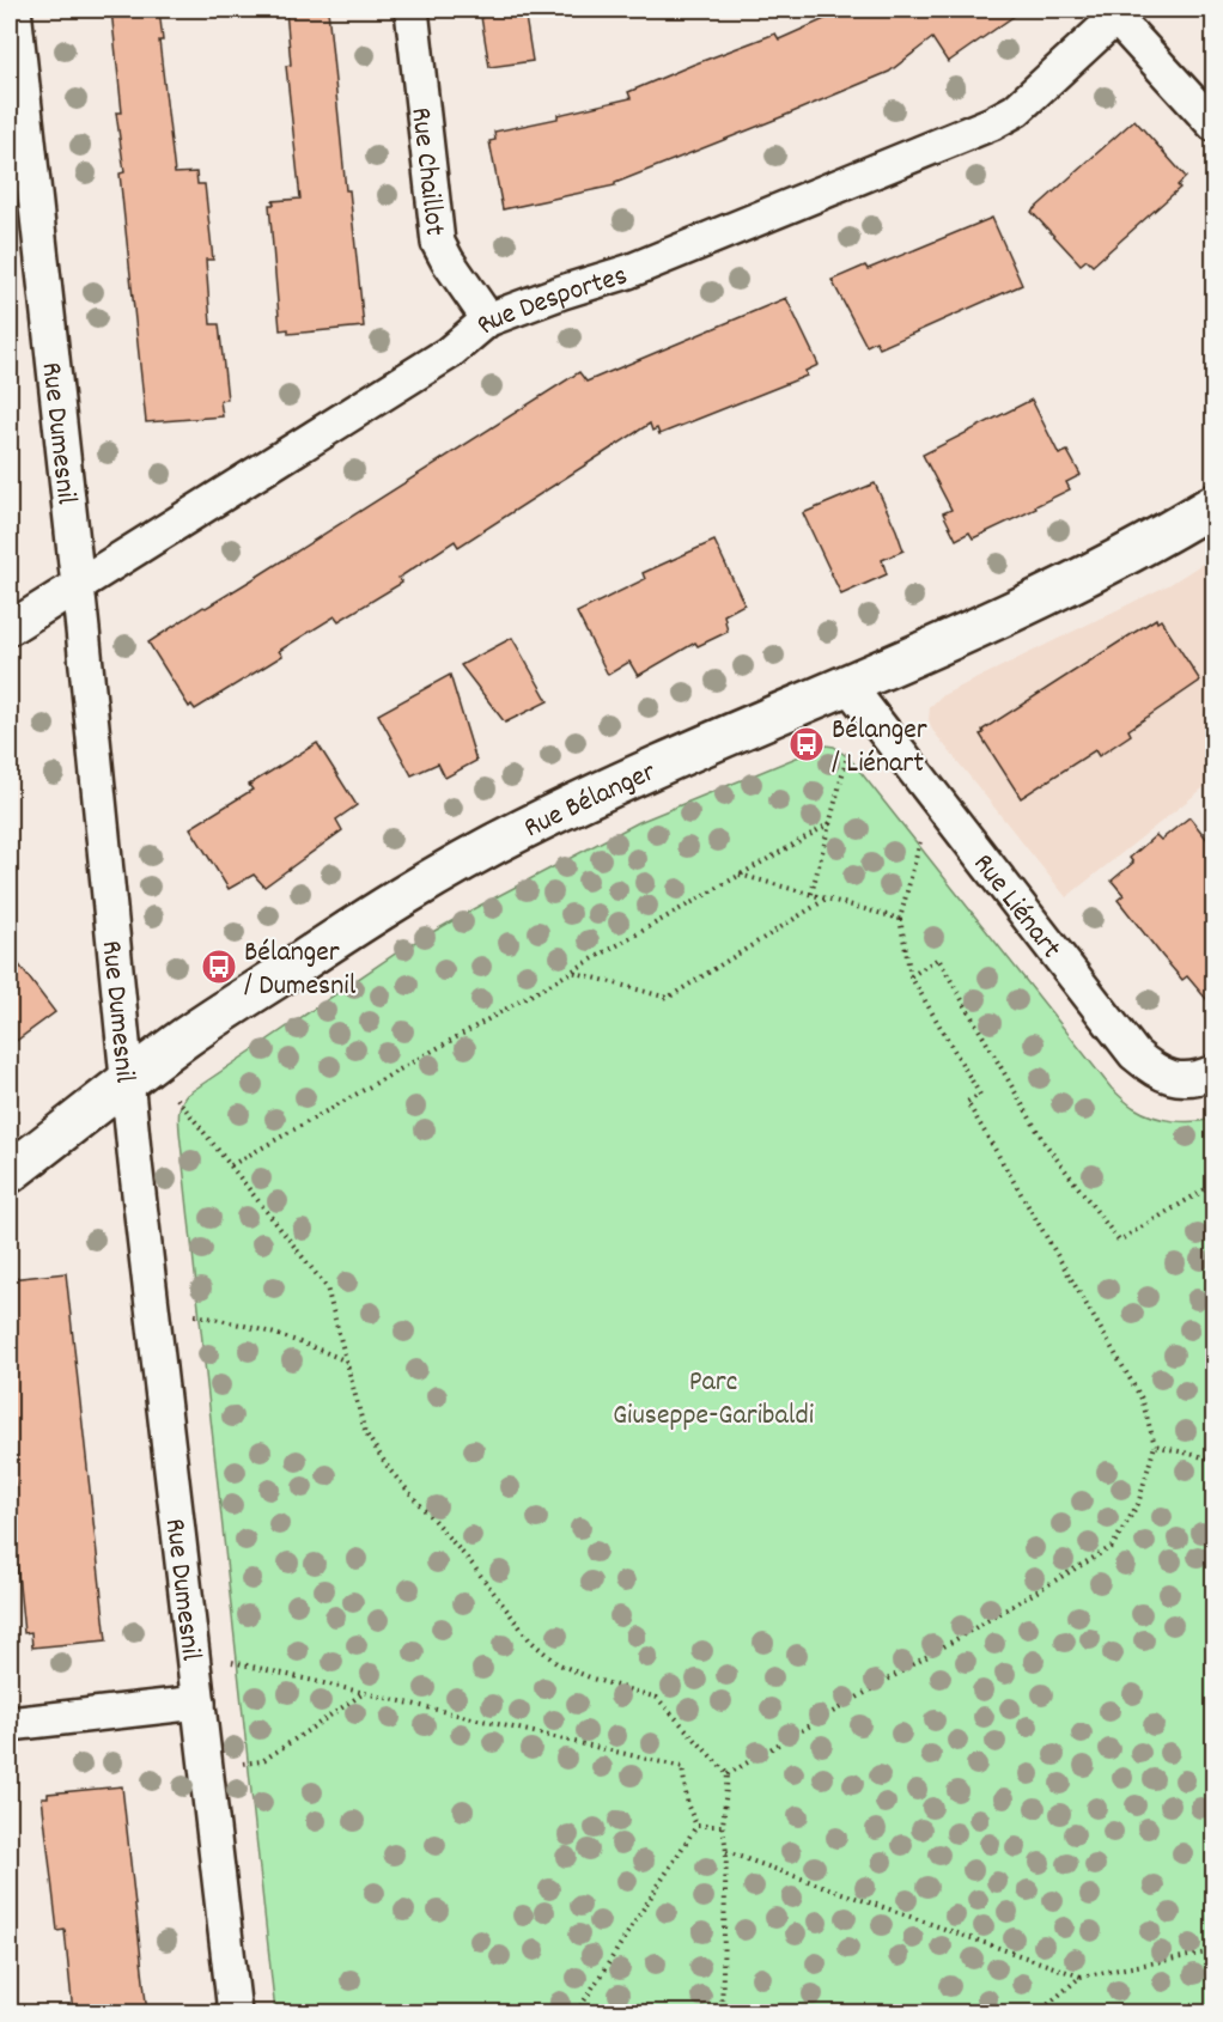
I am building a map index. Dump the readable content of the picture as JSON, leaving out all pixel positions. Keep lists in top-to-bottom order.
{
  "streets": {
    "street": [
      "Rue Chaillot",
      "Rue Desportes",
      "Rue Dumesnil",
      "Rue Bélanger",
      "Rue Liénart"
    ]
  },
  "crossings": [
    ["Rue Chaillot", "Rue Desportes"],
    ["Rue Desportes", "Rue Dumesnil"],
    ["Rue Dumesnil", "Rue Bélanger"],
    ["Rue Bélanger", "Rue Liénart"]
  ],
  "parks": ["Parc Giuseppe-Garibaldi"],
  "places": {
    "bus stop": ["Bélanger / Liénart", "Bélanger / Dumesnil"]
  }
}
